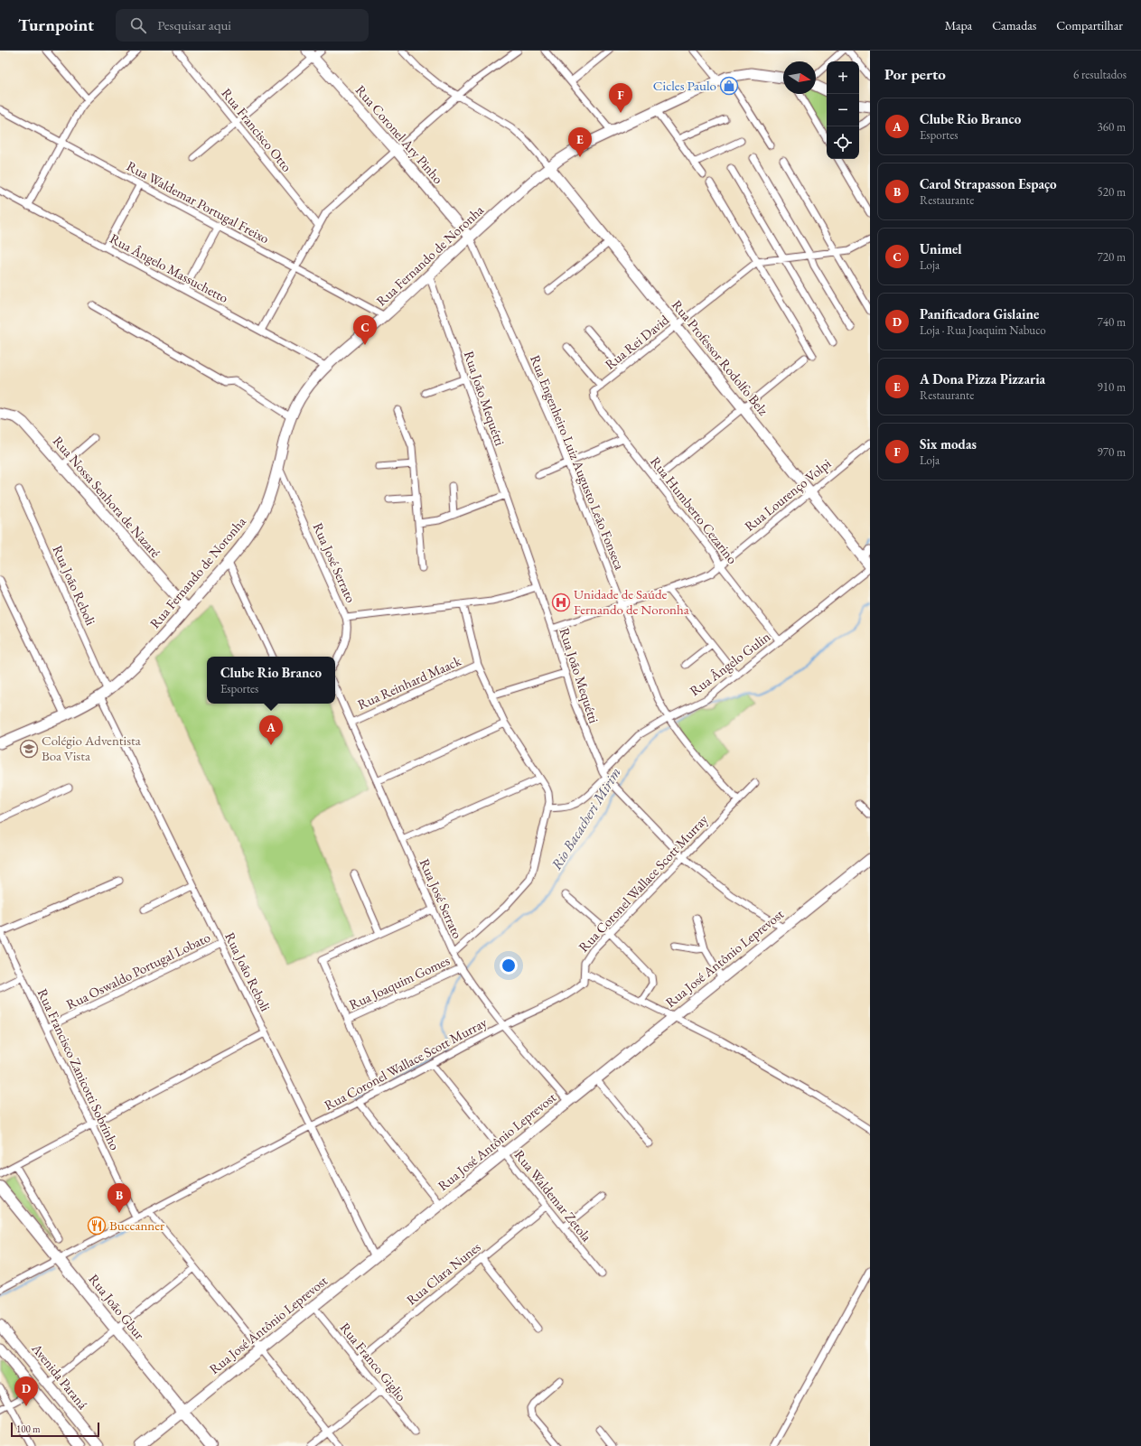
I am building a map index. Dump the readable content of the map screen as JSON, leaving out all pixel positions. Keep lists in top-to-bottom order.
{
  "streets": {
    "main road": ["Rua João Gbur"],
    "street": [
      "Rua Francisco Otto",
      "Rua Coronel Ary Pinho",
      "Rua Waldemar Portugal Freixo",
      "Rua Fernando de Noronha",
      "Rua Ângelo Massuchetto",
      "Rua Rei David",
      "Rua Professor Rodolfo Belz",
      "Rua João Mequétti",
      "Rua Engenheiro Luiz Augusto Leão Fonseca",
      "Rua Lourenço Volpi",
      "Rua Nossa Senhora de Nazaré",
      "Rua Humberto Cezarino",
      "Rua José Serrato",
      "Rua João Reboli",
      "Rua Ângelo Gulin",
      "Rua Reinhard Maack",
      "Rua Coronel Wallace Scott Murray",
      "Rua José Antônio Leprevost",
      "Rua Oswaldo Portugal Lobato",
      "Rua Joaquim Gomes",
      "Rua Francisco Zanicotti Sobrinho",
      "Rua Waldemar Zetola",
      "Rua Clara Nunes",
      "Rua Franco Giglio",
      "Avenida Paraná"
    ]
  },
  "crossings": [
    ["Rua Coronel Ary Pinho", "Rua Fernando de Noronha"],
    ["Rua Coronel Ary Pinho", "Rua Engenheiro Luiz Augusto Leão Fonseca"],
    ["Rua Waldemar Portugal Freixo", "Rua Fernando de Noronha"],
    ["Rua Fernando de Noronha", "Rua Ângelo Massuchetto"],
    ["Rua Fernando de Noronha", "Rua Professor Rodolfo Belz"],
    ["Rua Fernando de Noronha", "Rua João Mequétti"],
    ["Rua Fernando de Noronha", "Rua Engenheiro Luiz Augusto Leão Fonseca"],
    ["Rua Fernando de Noronha", "Rua Nossa Senhora de Nazaré"],
    ["Rua Fernando de Noronha", "Rua José Serrato"],
    ["Rua Fernando de Noronha", "Rua João Reboli"],
    ["Rua Rei David", "Rua Professor Rodolfo Belz"],
    ["Rua Rei David", "Rua Humberto Cezarino"],
    ["Rua Professor Rodolfo Belz", "Rua Lourenço Volpi"],
    ["Rua Professor Rodolfo Belz", "Rua Ângelo Gulin"],
    ["Rua João Mequétti", "Rua Lourenço Volpi"],
    ["Rua João Mequétti", "Rua Ângelo Gulin"],
    ["Rua João Mequétti", "Rua Coronel Wallace Scott Murray"],
    ["Rua João Mequétti", "Rua José Antônio Leprevost"],
    ["Rua Engenheiro Luiz Augusto Leão Fonseca", "Rua Lourenço Volpi"],
    ["Rua Engenheiro Luiz Augusto Leão Fonseca", "Rua Ângelo Gulin"],
    ["Rua Engenheiro Luiz Augusto Leão Fonseca", "Rua Coronel Wallace Scott Murray"],
    ["Rua Lourenço Volpi", "Rua Humberto Cezarino"],
    ["Rua Humberto Cezarino", "Rua Ângelo Gulin"],
    ["Rua José Serrato", "Rua Reinhard Maack"],
    ["Rua José Serrato", "Rua Coronel Wallace Scott Murray"],
    ["Rua José Serrato", "Rua José Antônio Leprevost"],
    ["Rua José Serrato", "Rua Joaquim Gomes"],
    ["Rua João Reboli", "Rua Coronel Wallace Scott Murray"],
    ["Rua João Reboli", "Rua José Antônio Leprevost"],
    ["Rua João Reboli", "Rua Oswaldo Portugal Lobato"],
    ["Rua Coronel Wallace Scott Murray", "Rua Francisco Zanicotti Sobrinho"],
    ["Rua Coronel Wallace Scott Murray", "Rua Waldemar Zetola"],
    ["Rua Coronel Wallace Scott Murray", "Rua João Gbur"],
    ["Rua José Antônio Leprevost", "Rua Waldemar Zetola"],
    ["Rua José Antônio Leprevost", "Rua João Gbur"],
    ["Rua José Antônio Leprevost", "Rua Franco Giglio"],
    ["Rua Oswaldo Portugal Lobato", "Rua Francisco Zanicotti Sobrinho"],
    ["Rua Waldemar Zetola", "Rua Clara Nunes"],
    ["Rua Clara Nunes", "Rua Franco Giglio"]
  ],
  "water": ["Rio Bacacheri Mirim"],
  "places": {
    "shop": ["Cicles Paulo"],
    "hospital": ["Unidade de Saúde Fernando de Noronha"],
    "school or university": ["Colégio Adventista Boa Vista"],
    "restaurant": ["Buccanner"]
  },
  "scale_bar": "100 m",
  "north": "right",
  "page": {
    "header": "Turnpoint",
    "search": "Pesquisar aqui",
    "nav": ["Mapa", "Camadas", "Compartilhar"],
    "heading": ["Por perto", "6 resultados"],
    "map_buttons": ["+", "−"],
    "pins": [
      "F",
      "E",
      "C",
      "A",
      "B",
      "D"
    ],
    "list": [
      {
        "mark": "A",
        "name": "Clube Rio Branco",
        "note": "Esportes",
        "value": "360 m"
      },
      {
        "mark": "B",
        "name": "Carol Strapasson Espaço",
        "note": "Restaurante",
        "value": "520 m"
      },
      {
        "mark": "C",
        "name": "Unimel",
        "note": "Loja",
        "value": "720 m"
      },
      {
        "mark": "D",
        "name": "Panificadora Gislaine",
        "note": "Loja · Rua Joaquim Nabuco",
        "value": "740 m"
      },
      {
        "mark": "E",
        "name": "A Dona Pizza Pizzaria",
        "note": "Restaurante",
        "value": "910 m"
      },
      {
        "mark": "F",
        "name": "Six modas",
        "note": "Loja",
        "value": "970 m"
      }
    ],
    "popup": ["Clube Rio Branco", "Esportes"],
    "scale": "100 m"
  }
}
